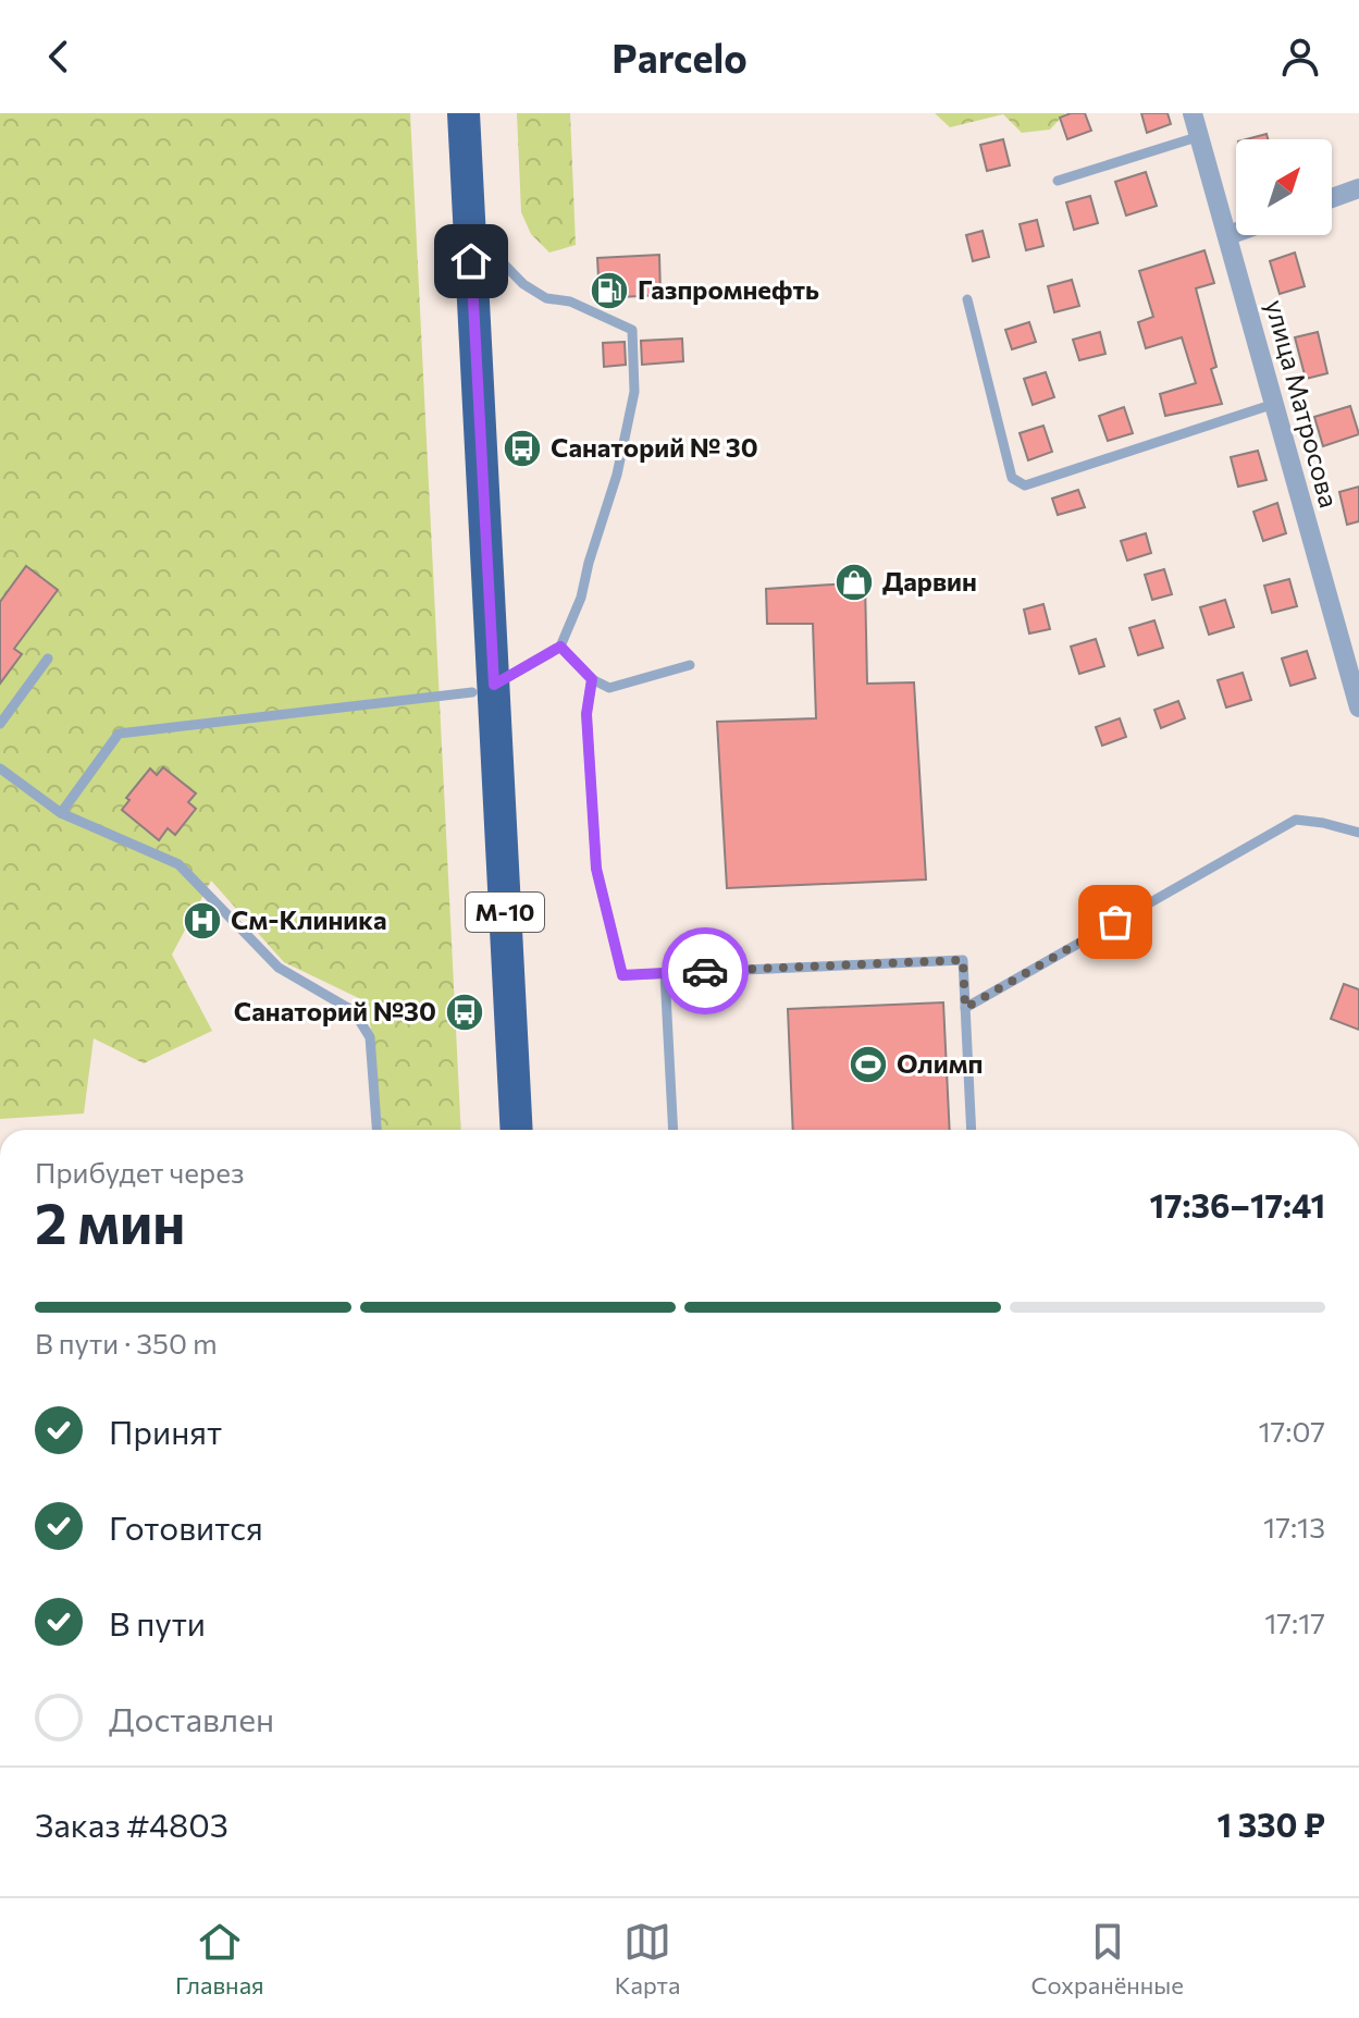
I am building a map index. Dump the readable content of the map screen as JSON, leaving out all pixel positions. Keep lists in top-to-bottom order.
{
  "streets": {
    "highway": ["М-10"],
    "street": ["улица Матросова"]
  },
  "places": {
    "fuel station": ["Газпромнефть"],
    "bus stop": ["Санаторий № 30", "Санаторий №30"],
    "shop": ["Дарвин"],
    "hospital": ["См-Клиника"],
    "sports": ["Олимп"]
  },
  "north": "top right",
  "page": {
    "header": "Parcelo",
    "heading": ["2 мин", "Прибудет через", "17:36–17:41"],
    "panel": ["Заказ #4803", "1 330 ₽"],
    "bar": "В пути · 350 m",
    "list": [
      ["Принят", "17:07"],
      ["Готовится", "17:13"],
      ["В пути", "17:17"],
      "Доставлен"
    ],
    "tabs": ["Главная", "Карта", "Сохранённые"]
  }
}
